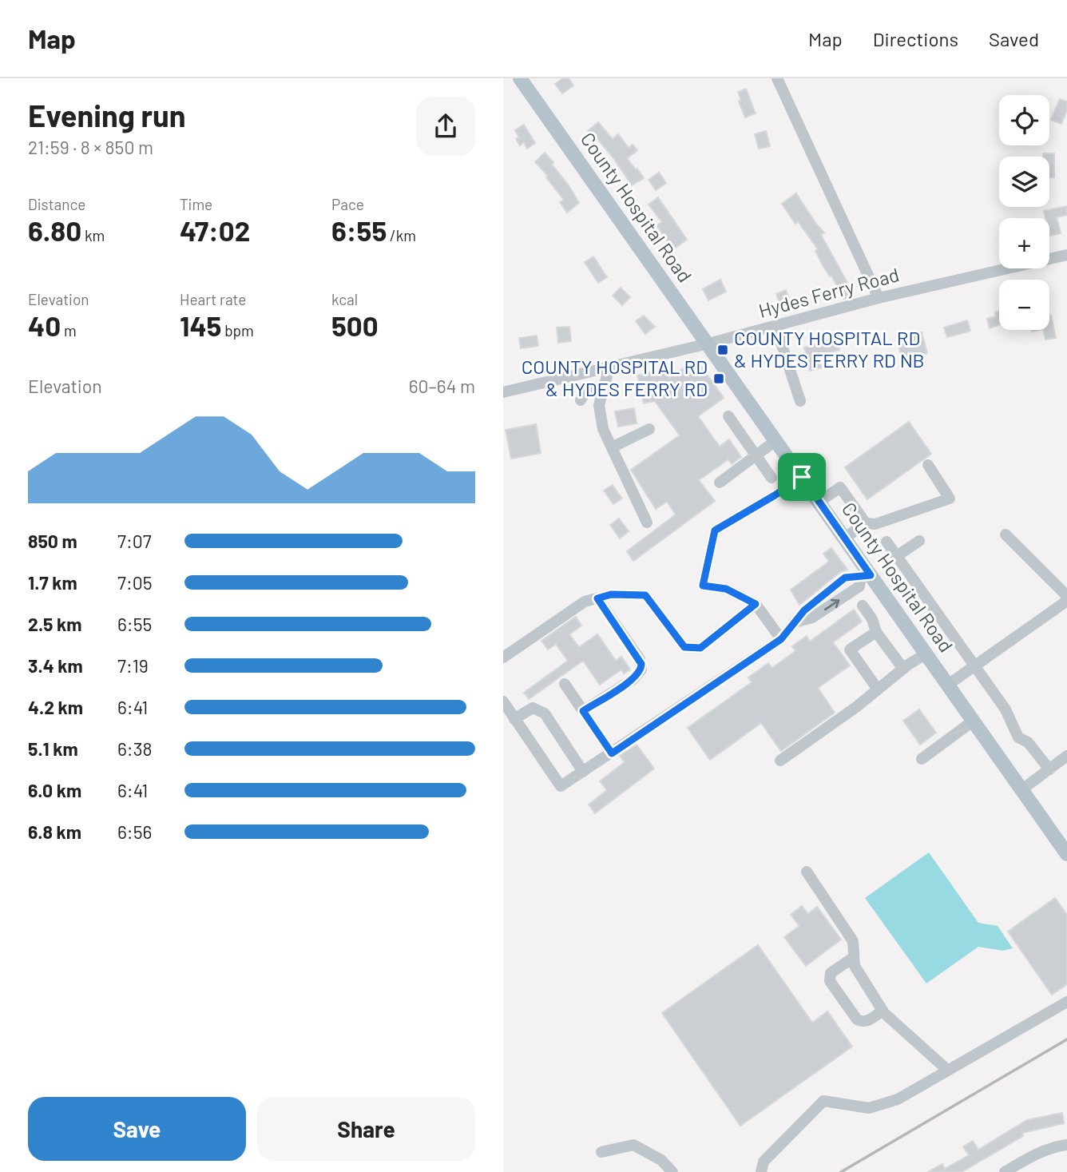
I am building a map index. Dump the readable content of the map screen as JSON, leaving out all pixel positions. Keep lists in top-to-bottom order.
{
  "streets": {
    "main road": ["County Hospital Road"],
    "street": ["Hydes Ferry Road"]
  },
  "crossings": [
    ["County Hospital Road", "Hydes Ferry Road"]
  ],
  "places": {
    "transit": ["COUNTY HOSPITAL RD & HYDES FERRY RD NB", "COUNTY HOSPITAL RD & HYDES FERRY RD"]
  },
  "page": {
    "header": "Map",
    "nav": ["Map", "Directions", "Saved"],
    "heading": ["Evening run", "21:59 · 8 × 850 m"],
    "map_buttons": ["+", "−"],
    "stats": [
      ["Distance", "6.80 km"],
      ["Time", "47:02"],
      ["Pace", "6:55 /km"],
      ["Elevation", "40 m"],
      ["Heart rate", "145 bpm"],
      ["kcal", "500"]
    ],
    "chart": ["Elevation", "60–64 m"],
    "list": [
      {
        "name": "850 m",
        "note": "7:07"
      },
      {
        "name": "1.7 km",
        "note": "7:05"
      },
      {
        "name": "2.5 km",
        "note": "6:55"
      },
      {
        "name": "3.4 km",
        "note": "7:19"
      },
      {
        "name": "4.2 km",
        "note": "6:41"
      },
      {
        "name": "5.1 km",
        "note": "6:38"
      },
      {
        "name": "6.0 km",
        "note": "6:41"
      },
      {
        "name": "6.8 km",
        "note": "6:56"
      }
    ],
    "buttons": ["Save", "Share"]
  }
}
